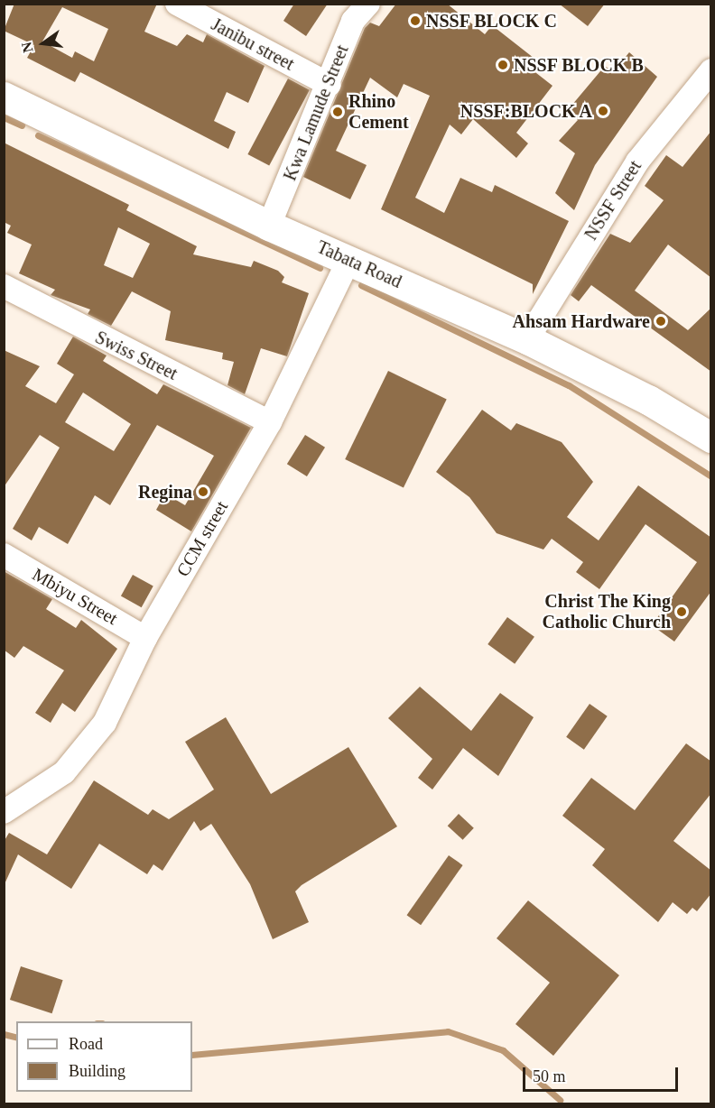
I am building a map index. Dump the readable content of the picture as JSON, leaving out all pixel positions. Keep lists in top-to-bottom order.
{
  "streets": {
    "main road": ["Tabata Road"],
    "street": [
      "Janibu street",
      "Kwa Lamude Street",
      "NSSF Street",
      "Swiss Street",
      "CCM street",
      "Mbiyu Street"
    ]
  },
  "crossings": [
    ["Janibu street", "Kwa Lamude Street"],
    ["Kwa Lamude Street", "Tabata Road"],
    ["NSSF Street", "Tabata Road"],
    ["Tabata Road", "CCM street"],
    ["Swiss Street", "CCM street"],
    ["CCM street", "Mbiyu Street"]
  ],
  "places": [
    "NSSF BLOCK C",
    "NSSF BLOCK B",
    "NSSF:BLOCK A",
    "Rhino Cement",
    "Ahsam Hardware",
    "Regina",
    "Christ The King Catholic Church"
  ],
  "legend": ["Road", "Building"],
  "scale_bar": "50 m",
  "north": "left"
}
